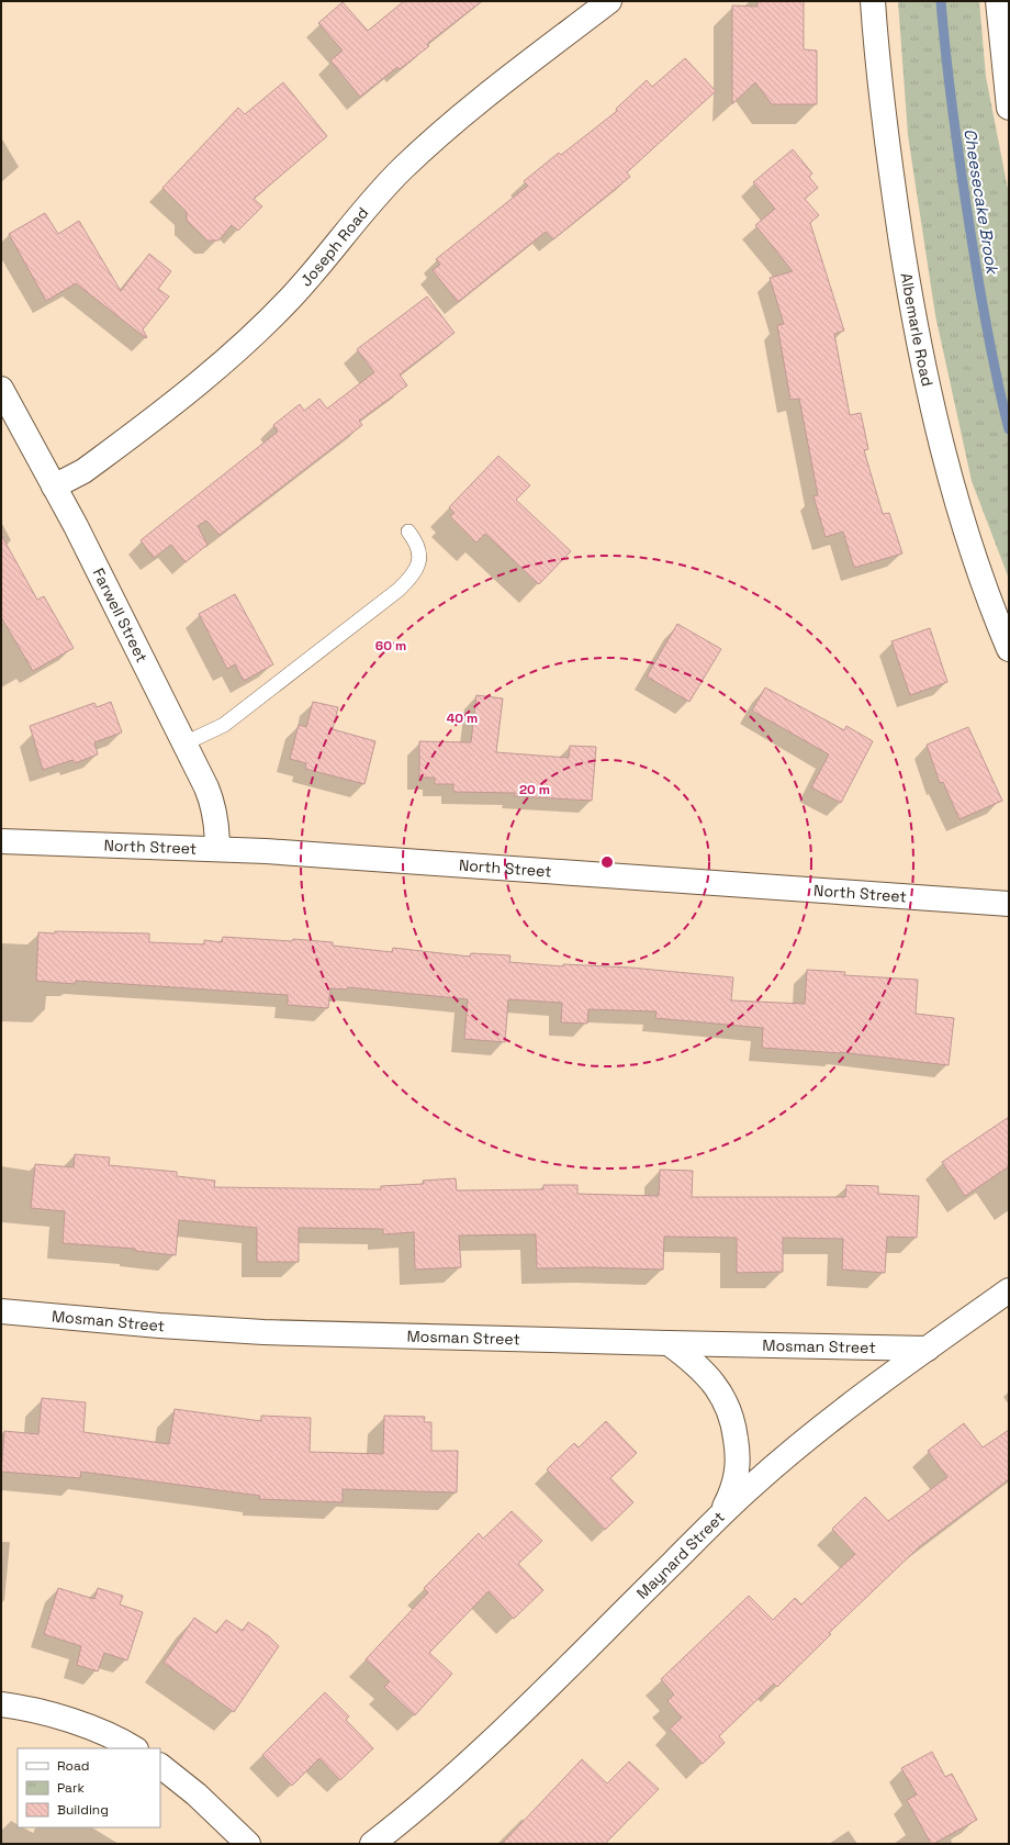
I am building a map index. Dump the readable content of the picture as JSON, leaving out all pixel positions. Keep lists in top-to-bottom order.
{
  "streets": {
    "street": [
      "Joseph Road",
      "Albemarle Road",
      "Farwell Street",
      "North Street",
      "Mosman Street",
      "Maynard Street"
    ]
  },
  "crossings": [
    ["Joseph Road", "Farwell Street"],
    ["Farwell Street", "North Street"],
    ["Mosman Street", "Maynard Street"]
  ],
  "water": ["Cheesecake Brook"],
  "legend": ["Road", "Park", "Building"],
  "rings": ["60 m", "40 m", "20 m"]
}
